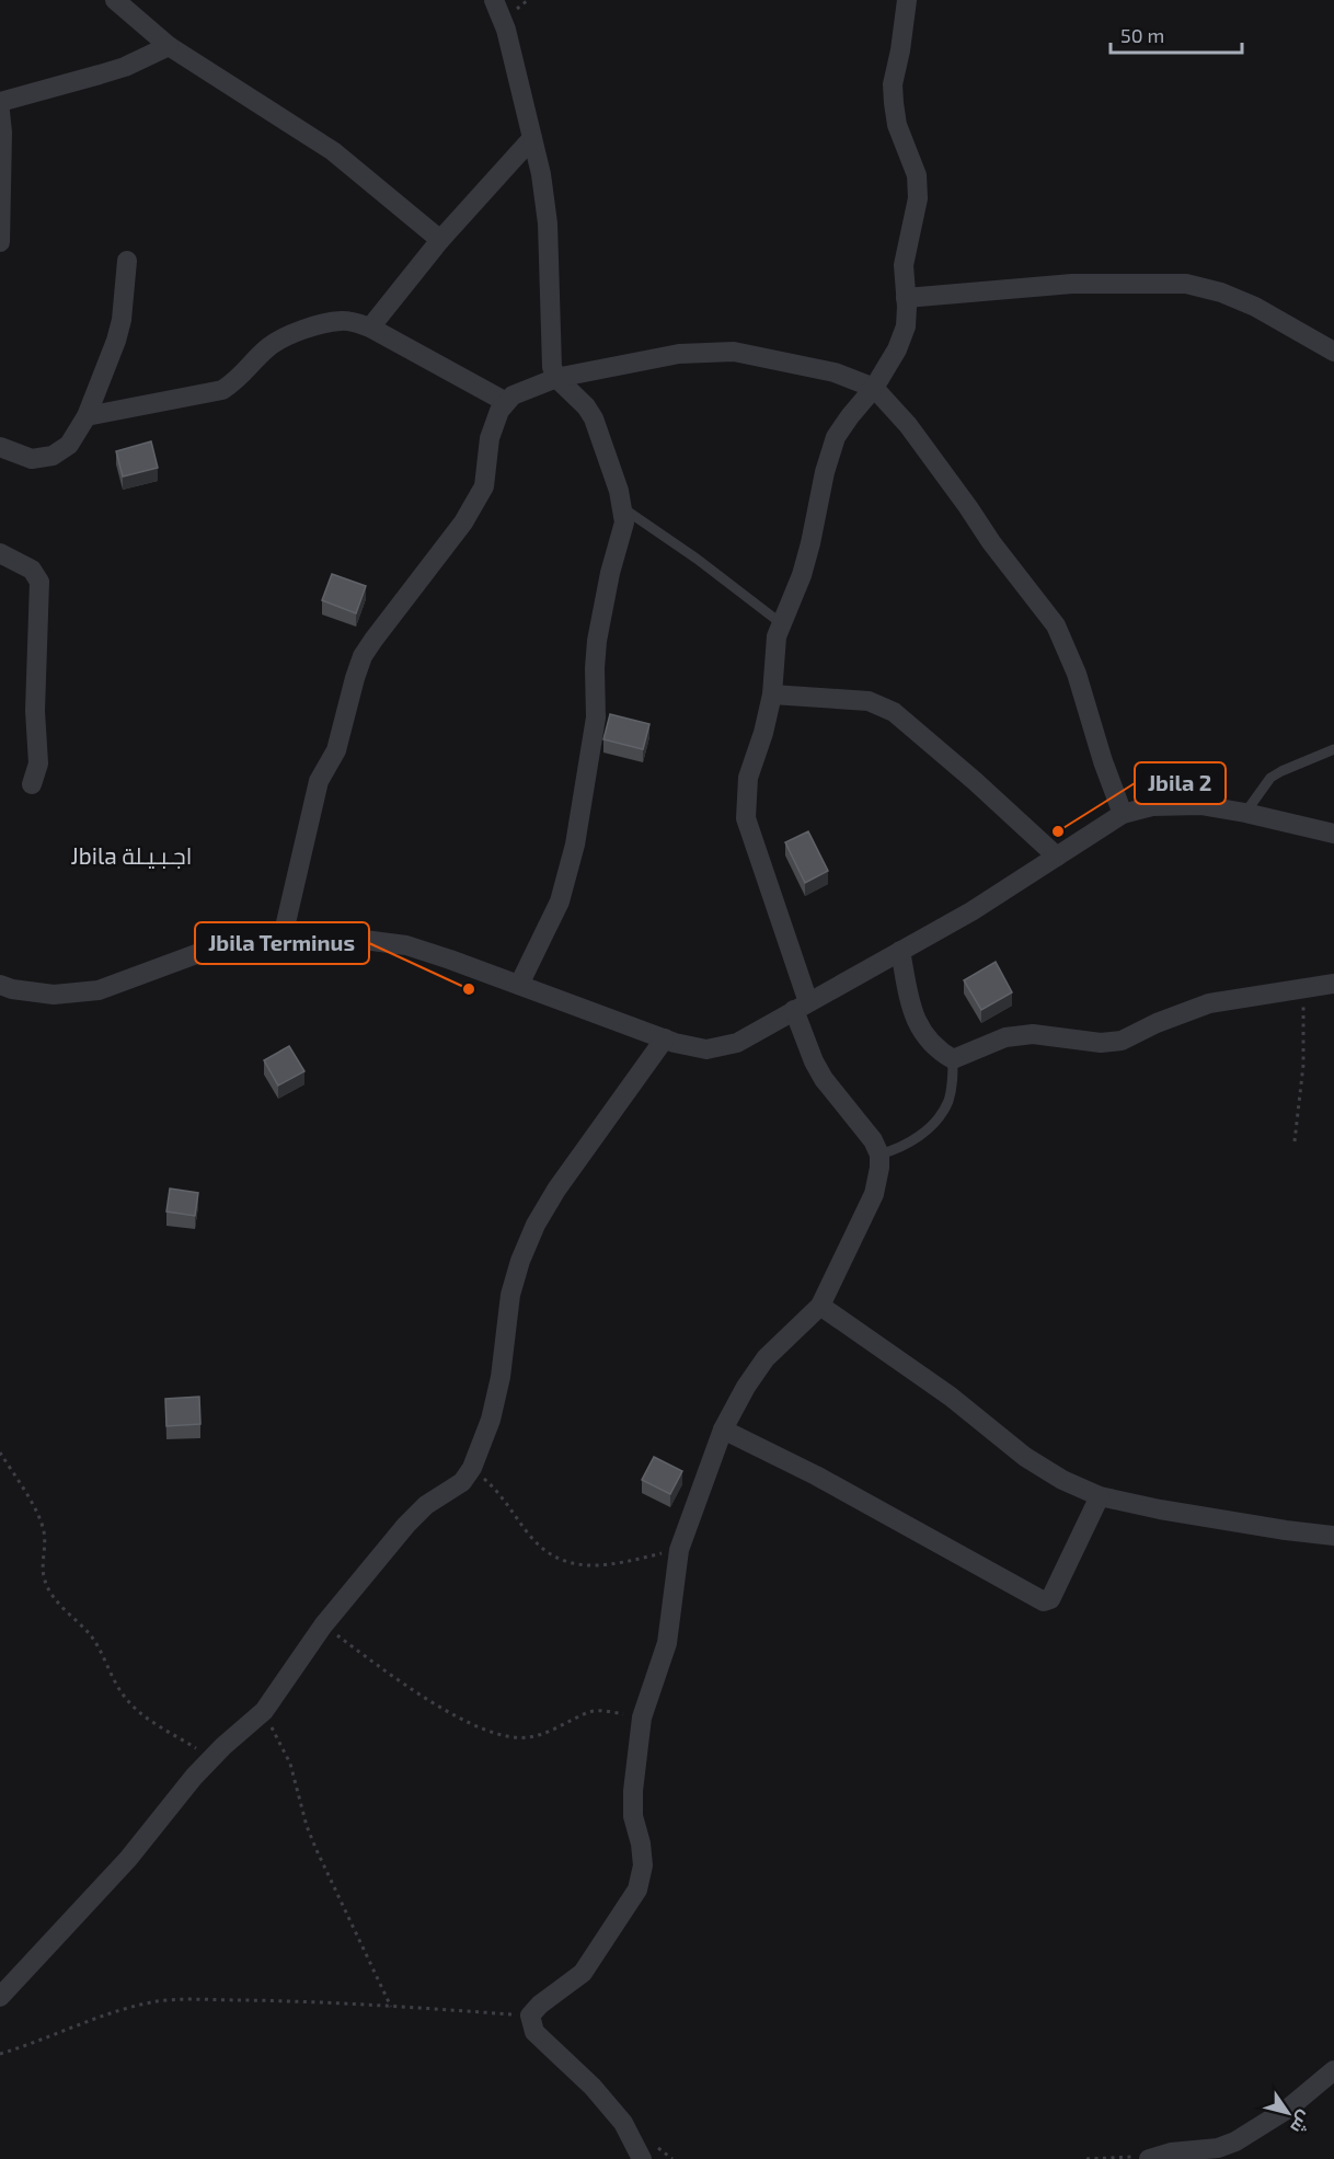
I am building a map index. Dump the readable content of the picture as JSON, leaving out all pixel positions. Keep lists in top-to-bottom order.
{
  "districts": ["Jbila اجـبـيـلة"],
  "places": ["Jbila 2", "Jbila Terminus"],
  "scale_bar": "50 m",
  "north": "bottom right"
}
